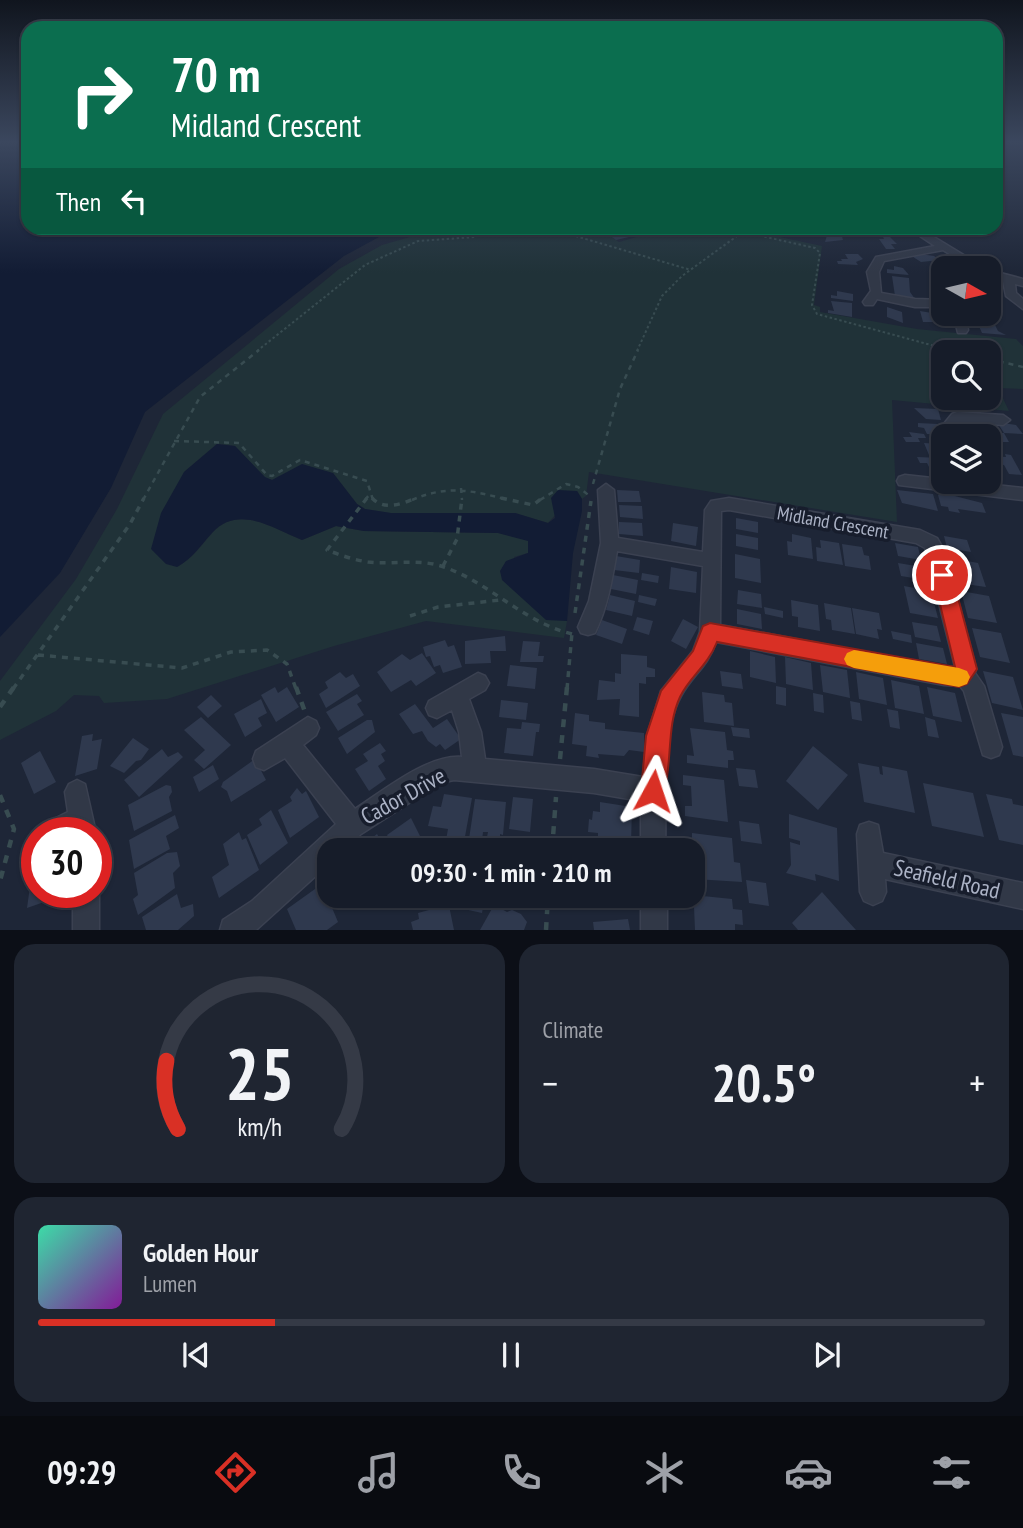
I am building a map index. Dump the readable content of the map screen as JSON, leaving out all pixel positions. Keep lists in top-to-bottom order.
{
  "streets": {
    "street": ["Midland Crescent", "Cador Drive", "Seafield Road"]
  },
  "north": "right",
  "page": {
    "turn": ["70 m", "Midland Crescent"],
    "then": "Then",
    "limit": "30",
    "trip": "09:30 · 1 min · 210 m",
    "tile": "Climate",
    "heat": ["−", "20.5°", "+"],
    "song": ["Golden Hour", "Lumen"],
    "tabs": "09:29",
    "gauge": ["25", "km/h"]
  }
}
